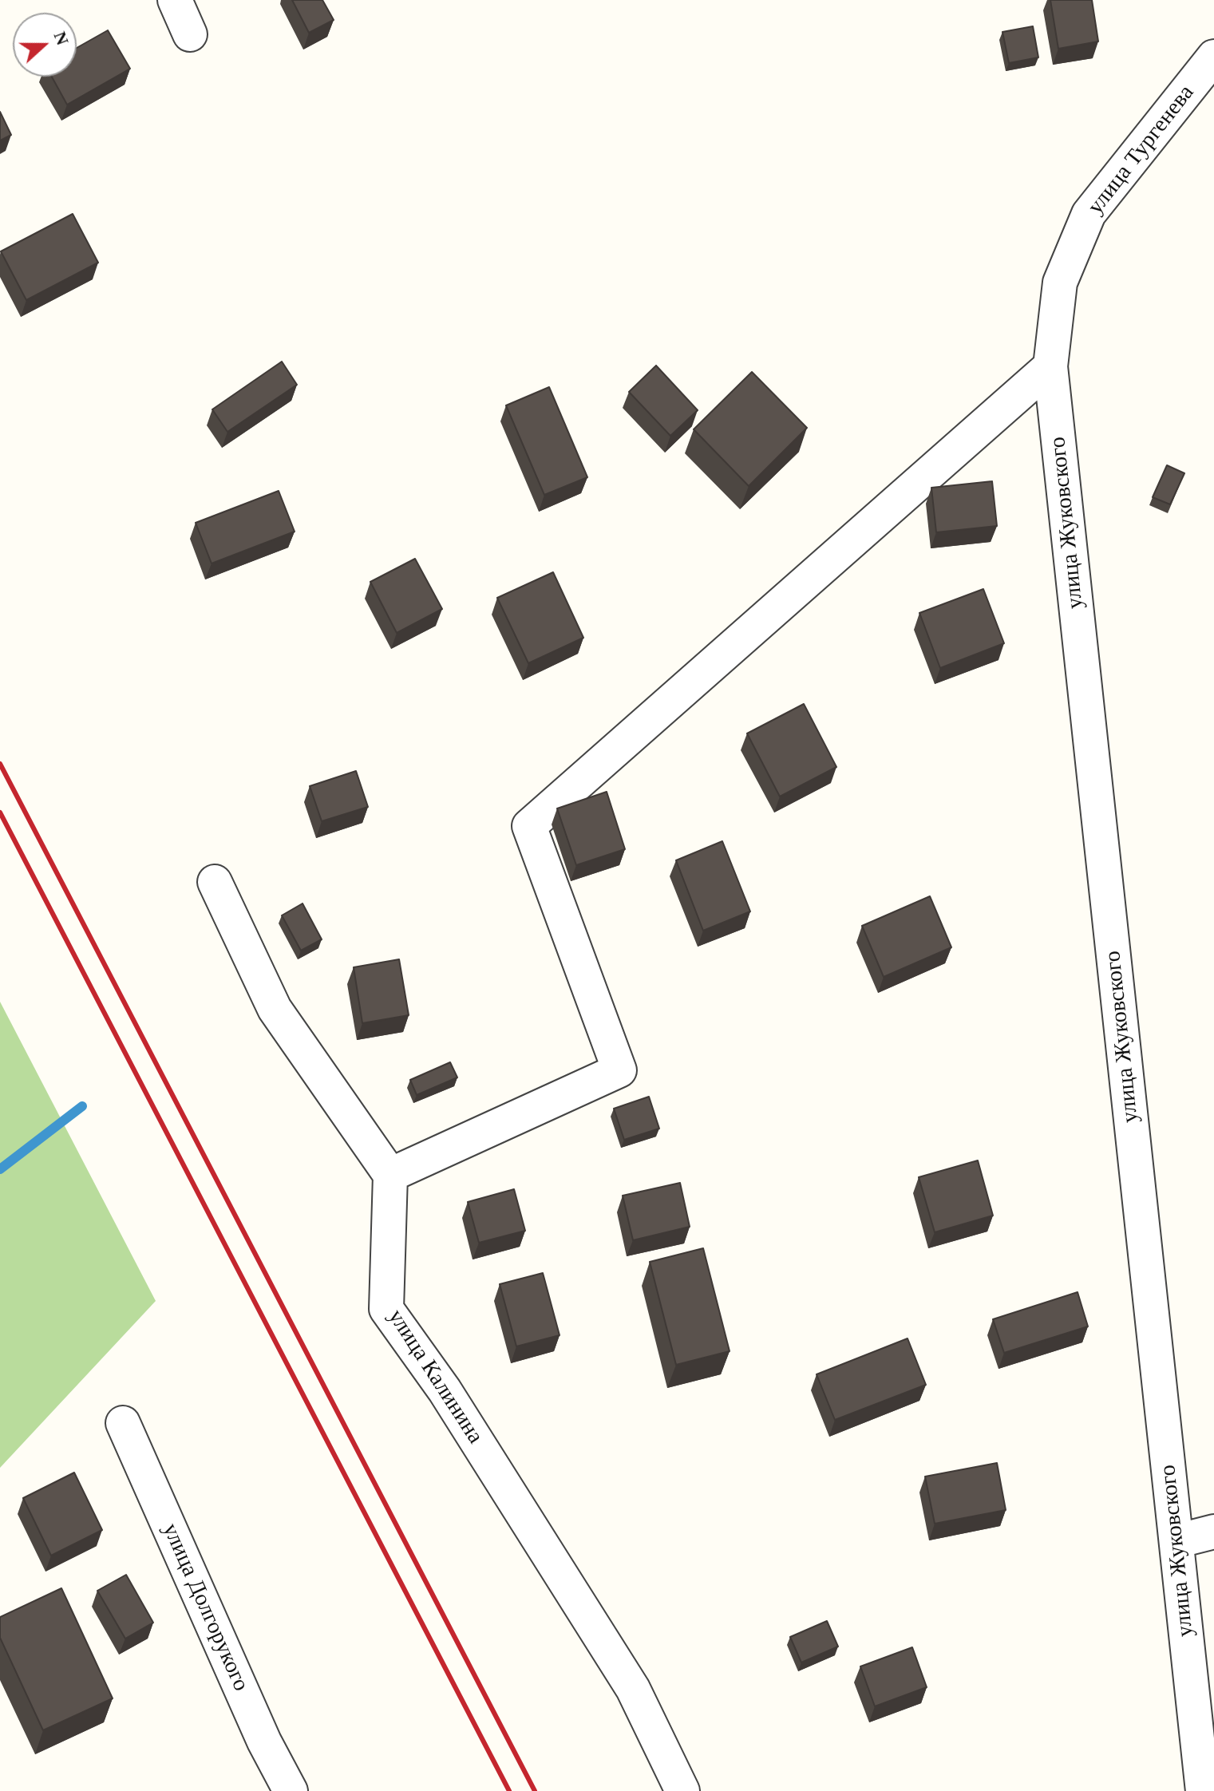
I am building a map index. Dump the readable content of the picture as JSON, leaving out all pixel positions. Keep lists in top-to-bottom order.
{
  "streets": {
    "street": [
      "улица Тургенева",
      "улица Жуковского",
      "улица Калинина",
      "улица Долгорукого"
    ]
  },
  "crossings": [
    ["улица Тургенева", "улица Жуковского"]
  ],
  "north": "right"
}
